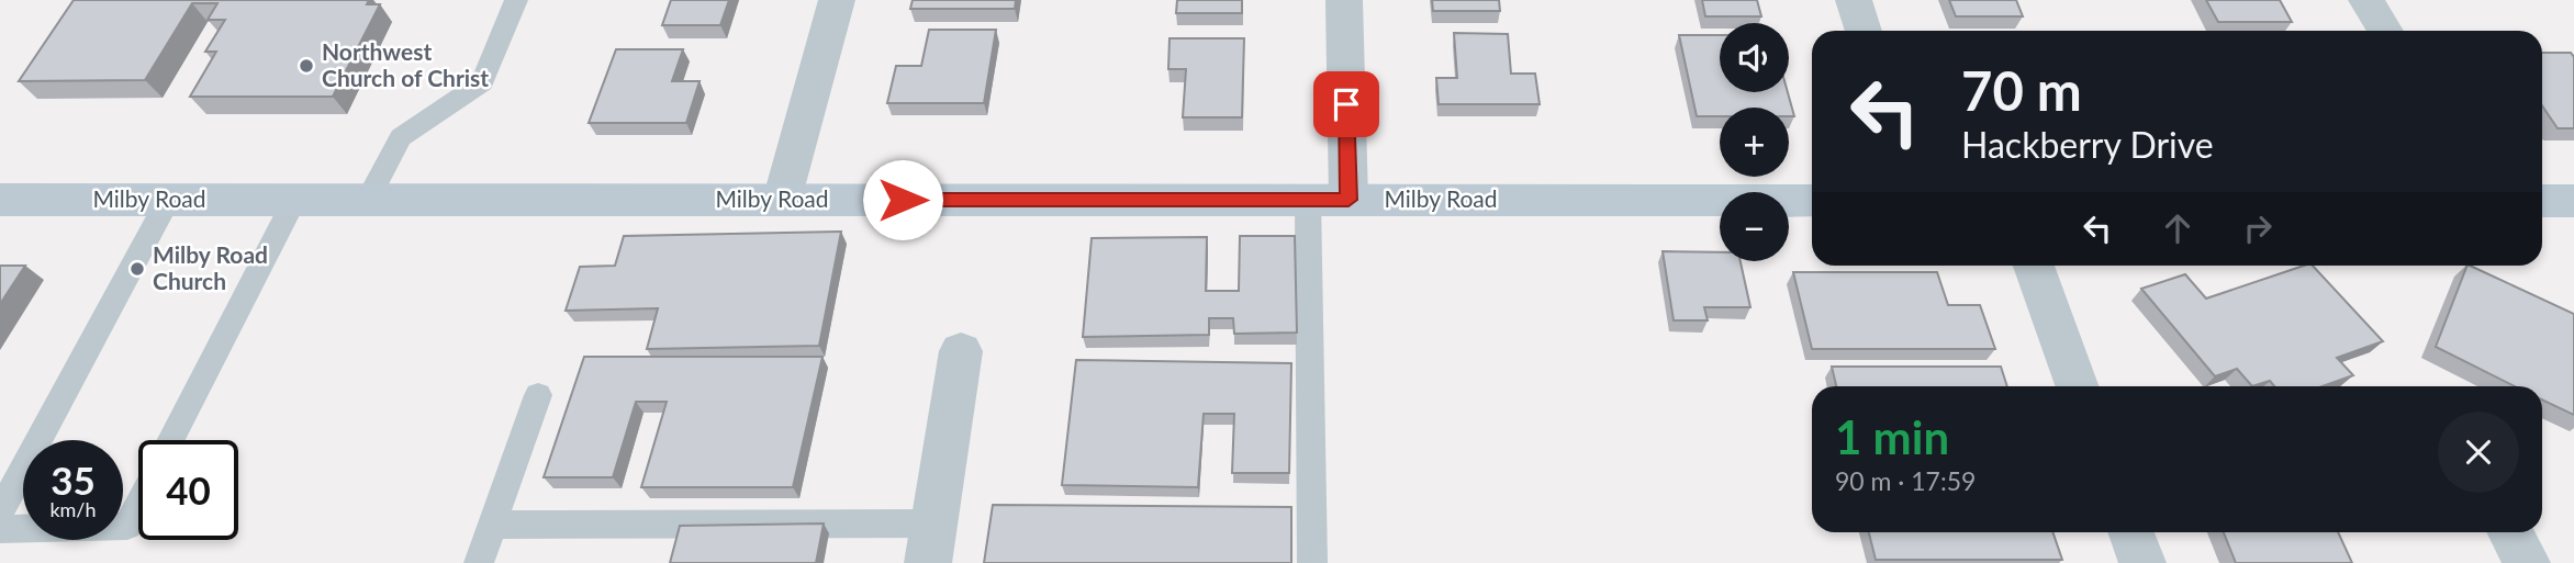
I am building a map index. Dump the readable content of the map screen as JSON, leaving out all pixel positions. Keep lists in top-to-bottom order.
{
  "streets": {
    "street": ["Milby Road"]
  },
  "places": ["Northwest Church of Christ", "Milby Road Church"],
  "page": {
    "map_buttons": ["+", "−"],
    "turn": ["70 m", "Hackberry Drive"],
    "heading": ["1 min", "90 m · 17:59"],
    "speed": "35 km/h",
    "limit": "40"
  }
}
